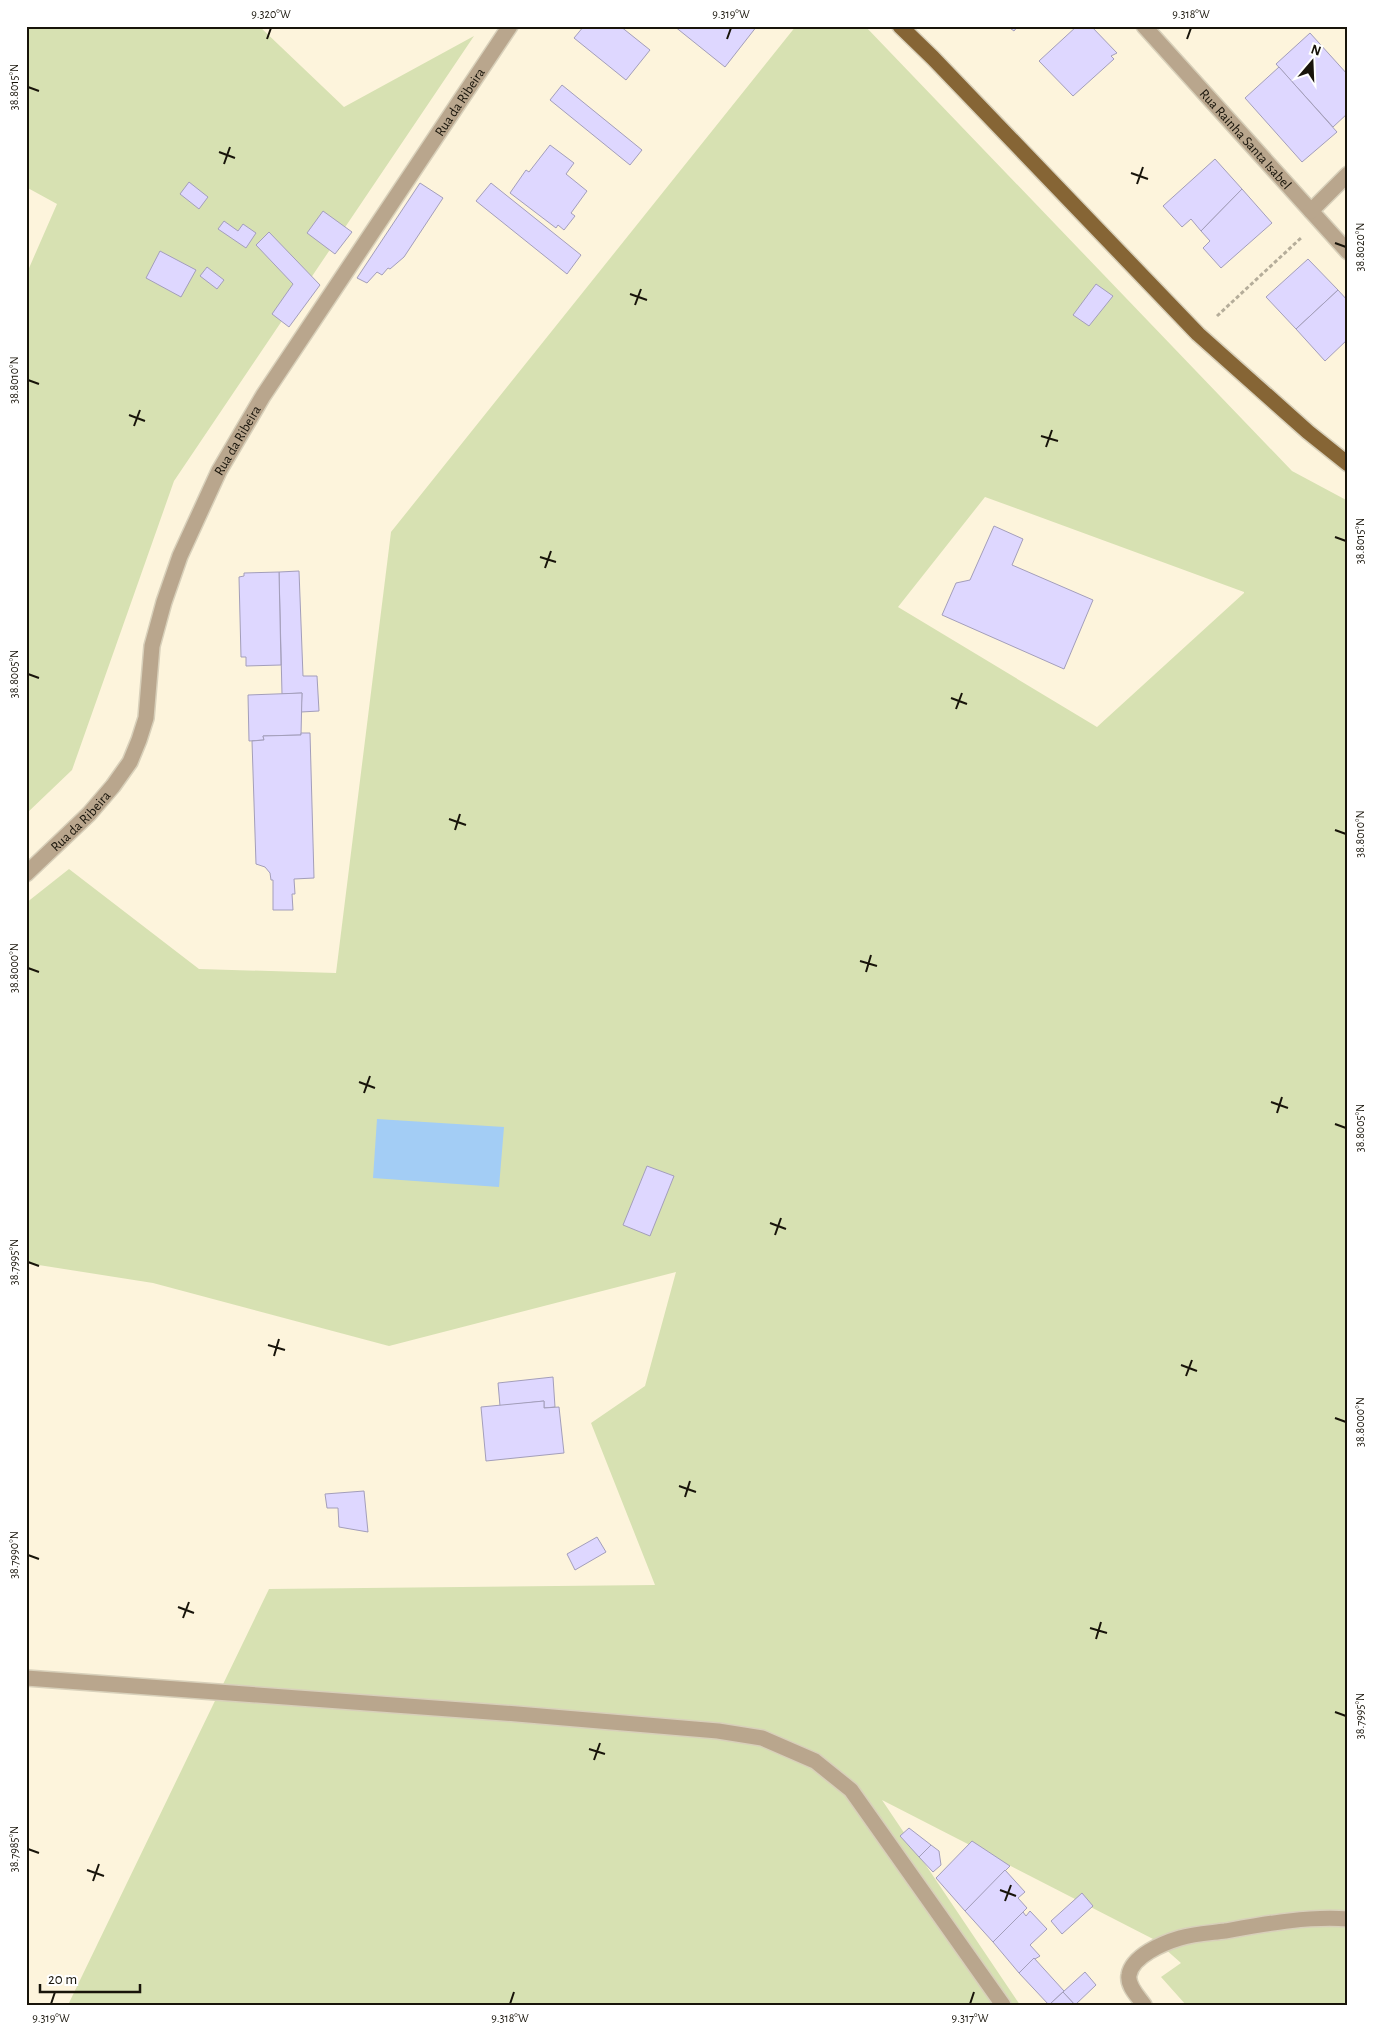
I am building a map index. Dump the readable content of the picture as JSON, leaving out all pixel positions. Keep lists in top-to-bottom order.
{
  "streets": {
    "street": ["Rua da Ribeira", "Rua Rainha Santa Isabel"]
  },
  "scale_bar": "20 m",
  "north": "top",
  "coordinates": [
    "9.320°W",
    "9.319°W",
    "9.318°W",
    "38.8015°N",
    "38.8020°N",
    "38.8010°N",
    "38.8005°N",
    "38.8000°N",
    "38.7995°N",
    "38.7990°N",
    "38.7985°N",
    "9.317°W"
  ]
}
